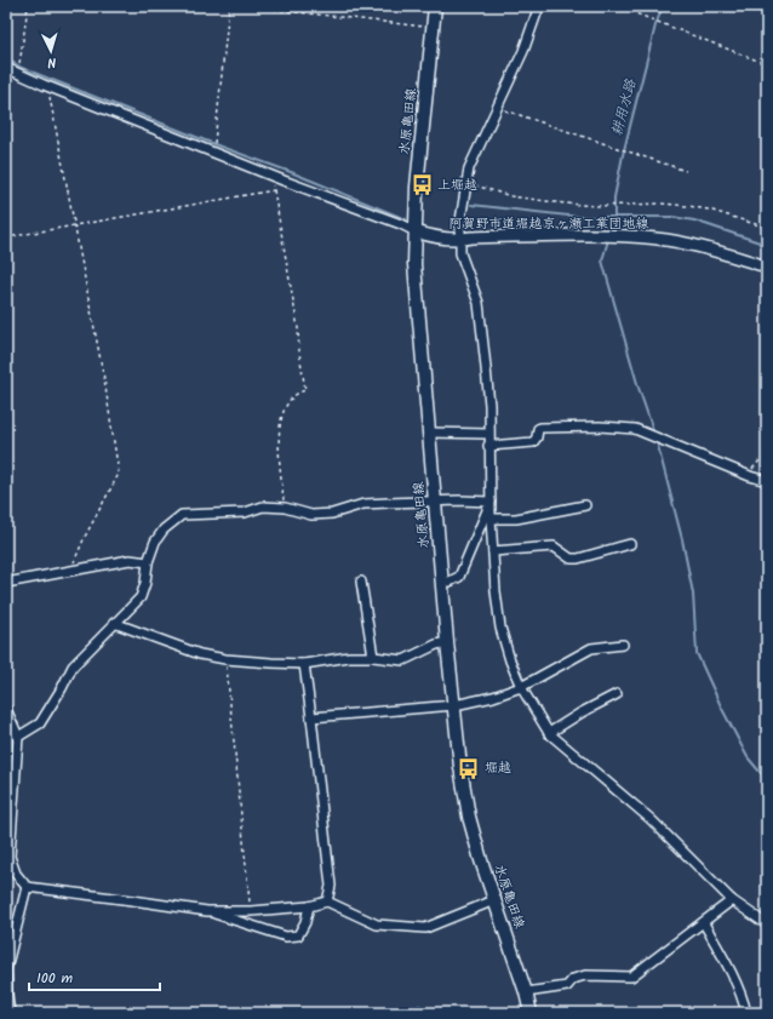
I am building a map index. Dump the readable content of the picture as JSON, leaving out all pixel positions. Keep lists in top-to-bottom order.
{
  "streets": {
    "main road": ["水原亀田線"],
    "street": ["阿賀野市道堀越京ヶ瀬工業団地線"]
  },
  "crossings": [
    ["水原亀田線", "阿賀野市道堀越京ヶ瀬工業団地線"]
  ],
  "water": ["耕用水路"],
  "places": {
    "bus stop": ["上堀越", "堀越"]
  },
  "scale_bar": "100 m",
  "north": "bottom"
}
